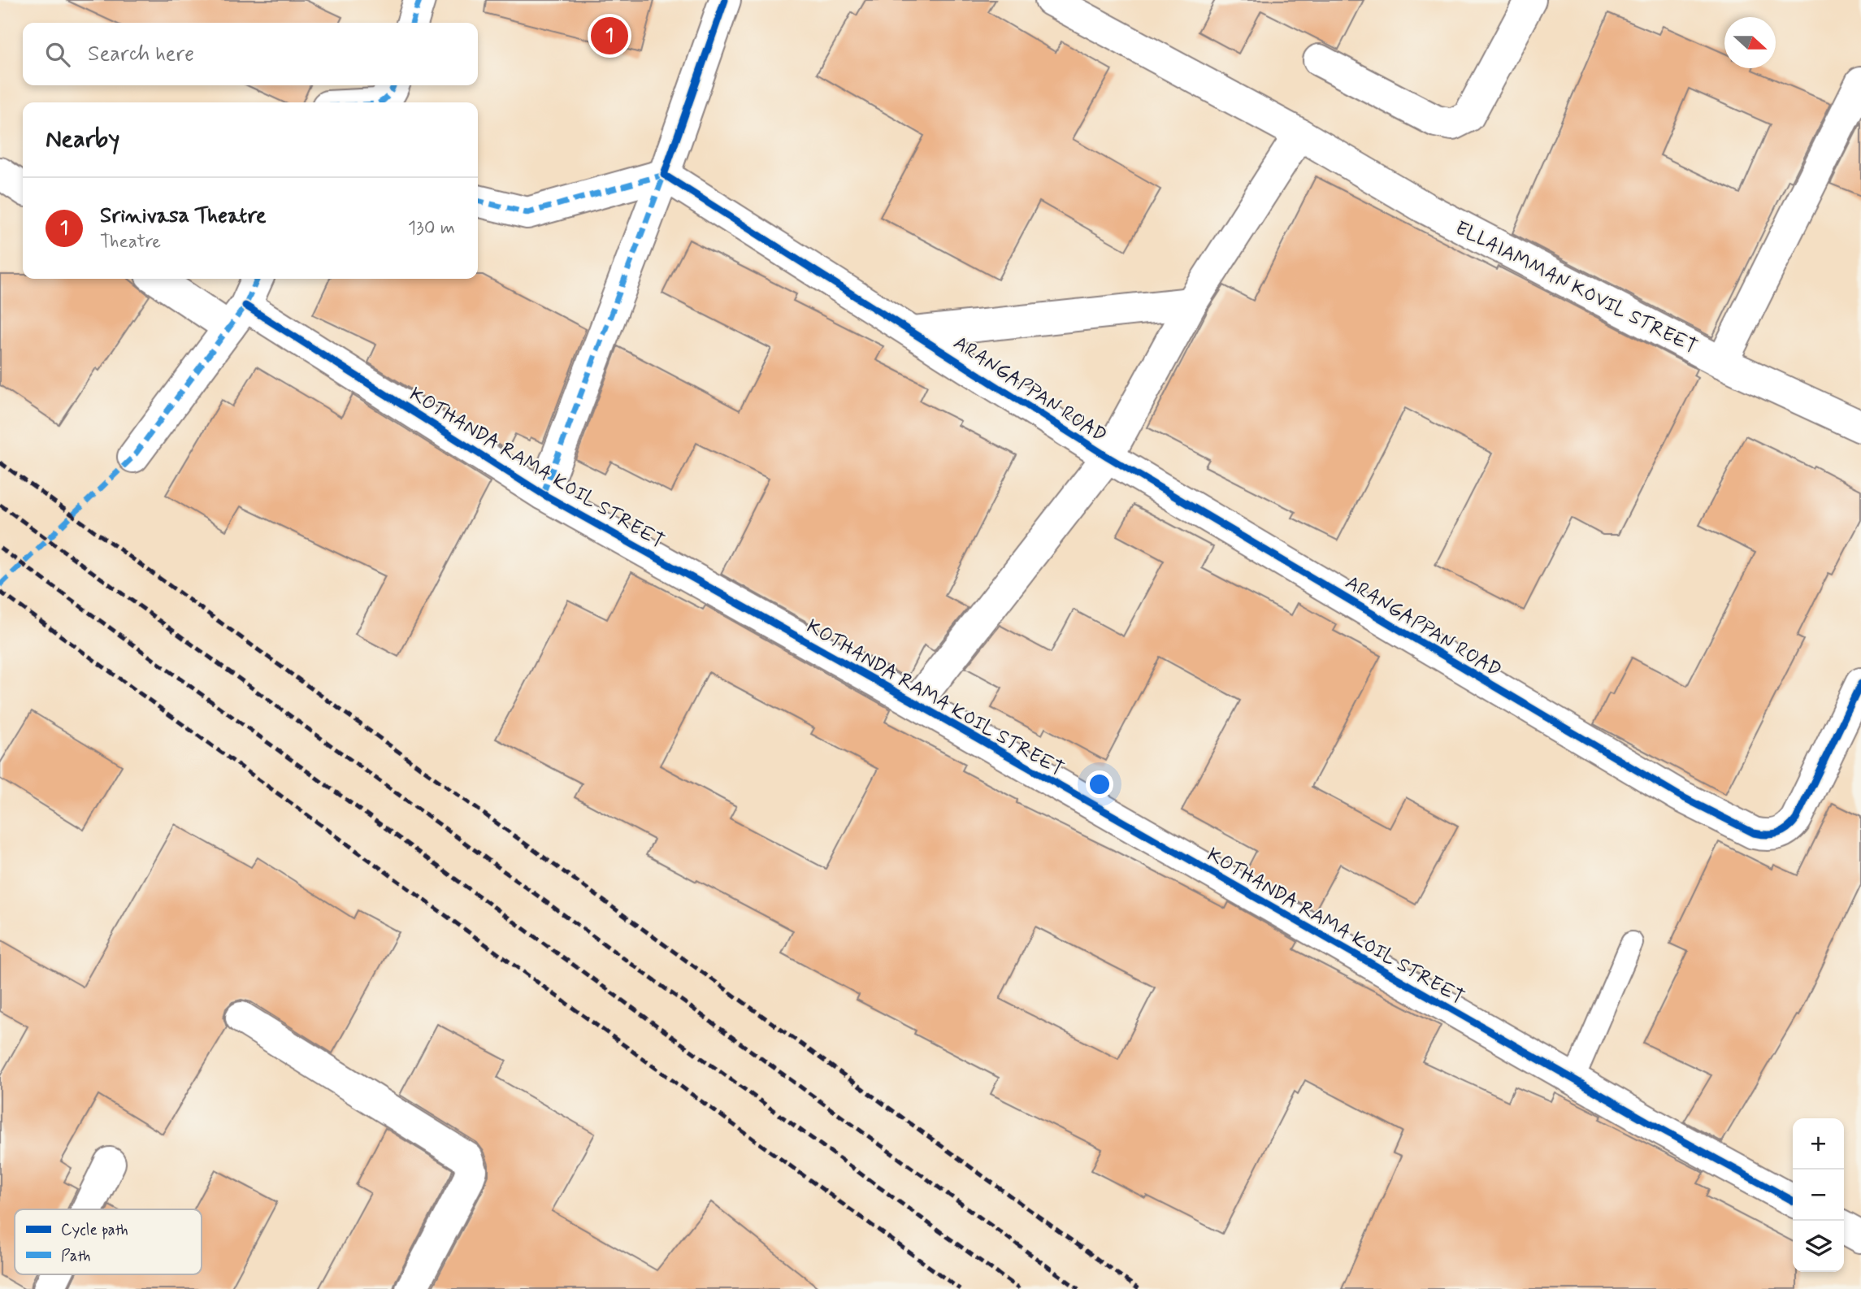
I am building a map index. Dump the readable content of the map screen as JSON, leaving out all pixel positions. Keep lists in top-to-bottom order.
{
  "streets": {
    "street": ["ELLAIAMMAN KOVIL STREET", "ARANGAPPAN ROAD", "KOTHANDA RAMA KOIL STREET"]
  },
  "legend": ["Cycle path", "Path"],
  "north": "right",
  "page": {
    "pins": "1",
    "search": "Search here",
    "heading": "Nearby",
    "list": [
      {
        "mark": "1",
        "name": "Srinivasa Theatre",
        "note": "Theatre",
        "value": "130 m"
      }
    ],
    "map_buttons": ["+", "−"]
  }
}
